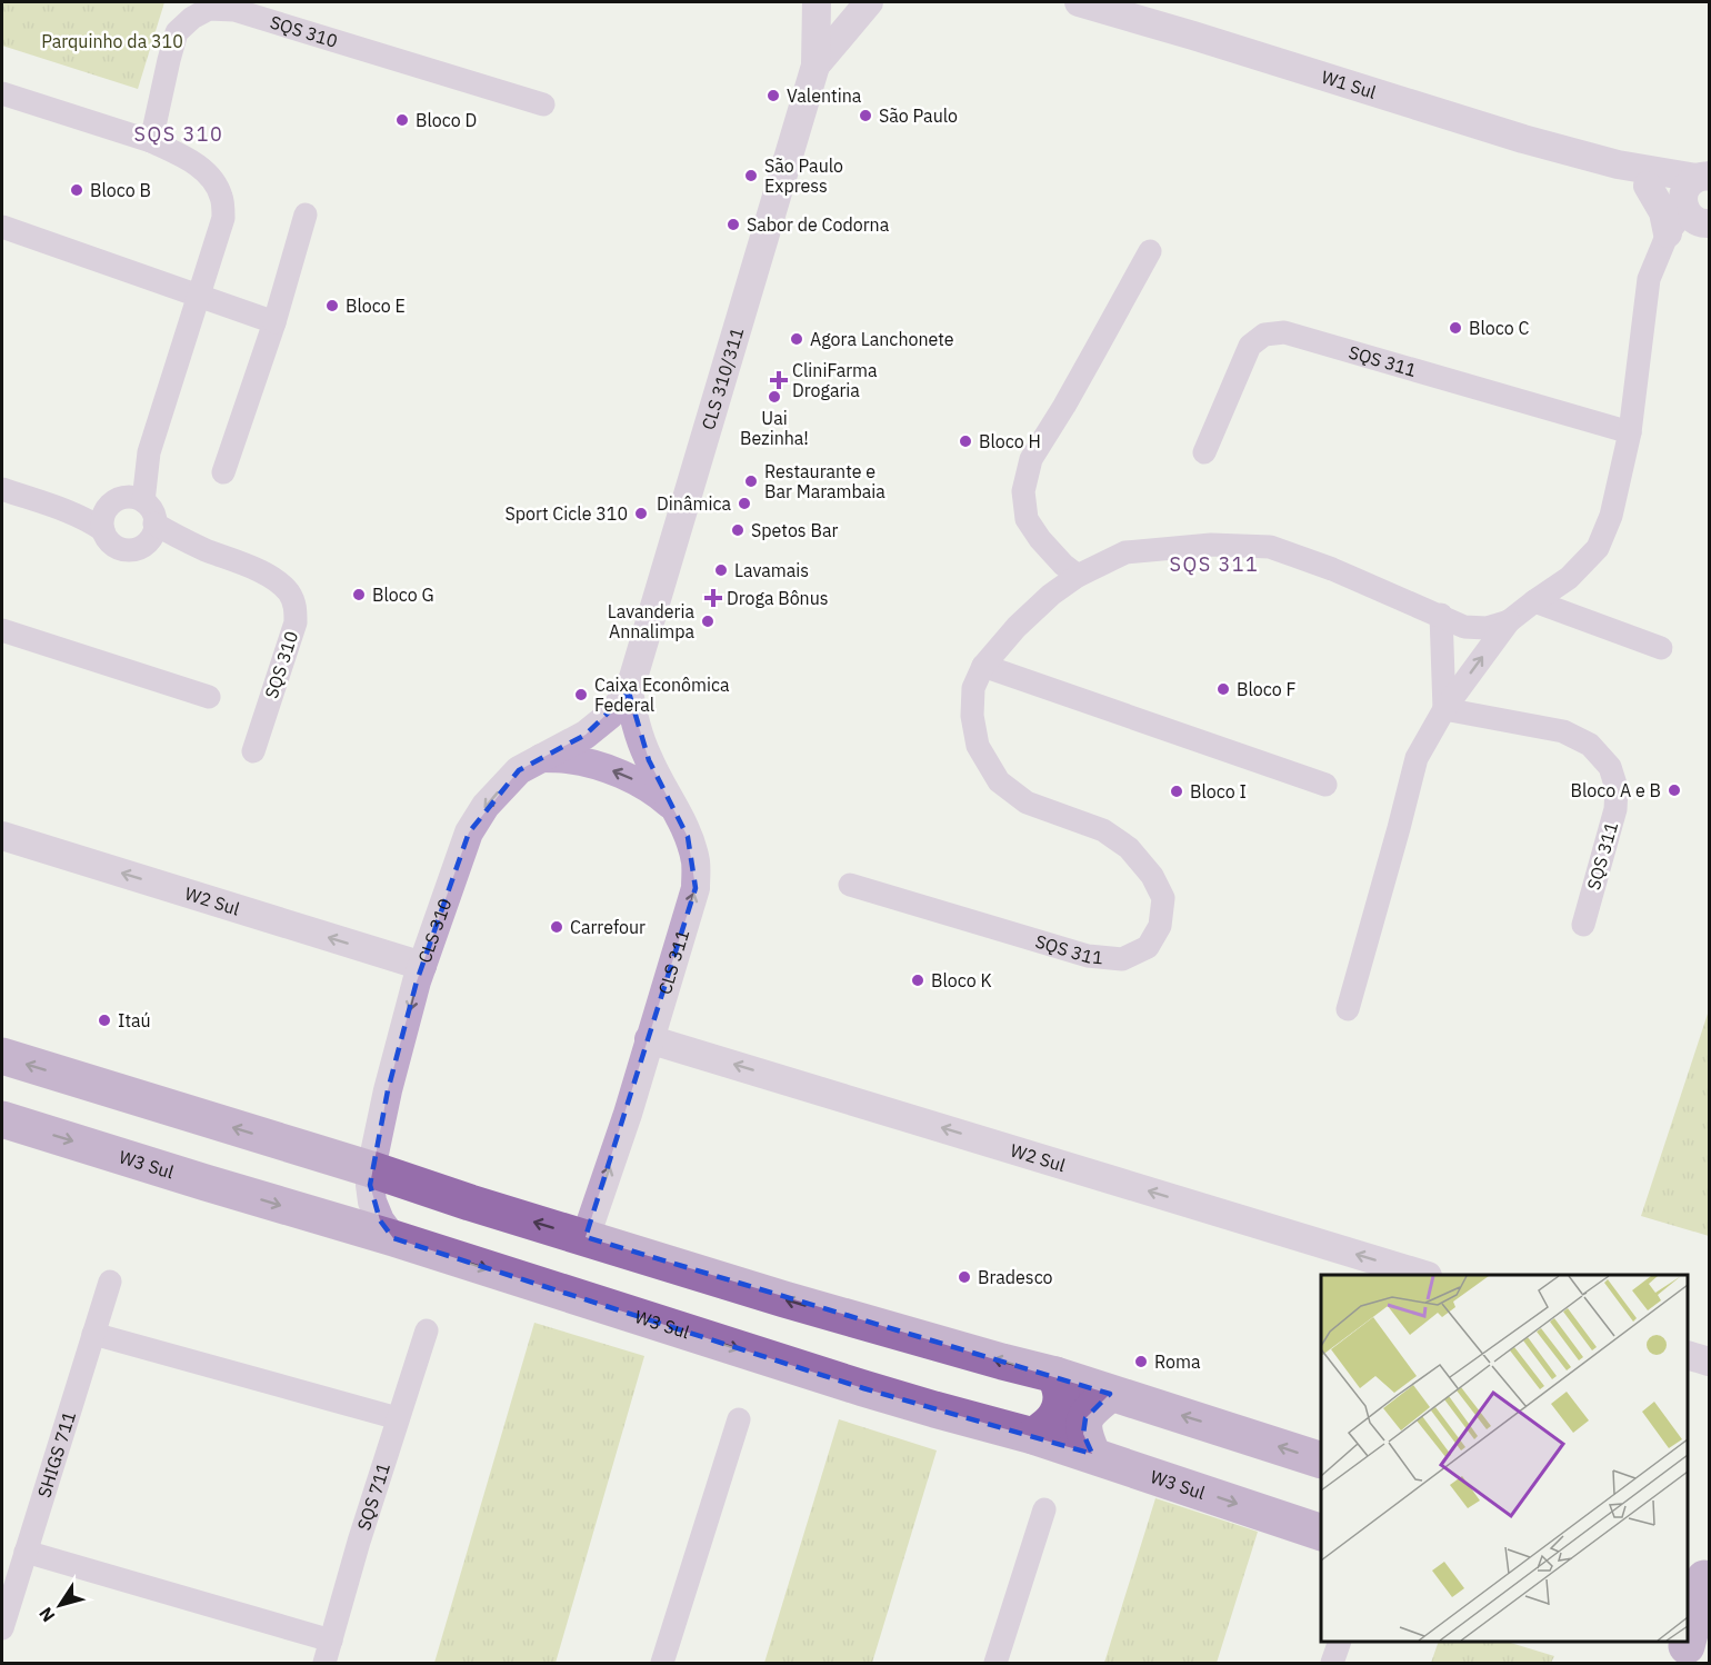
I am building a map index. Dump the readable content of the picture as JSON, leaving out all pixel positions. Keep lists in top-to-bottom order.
{
  "streets": {
    "main road": ["W3 Sul"],
    "street": [
      "SQS 310",
      "W1 Sul",
      "SQS 311",
      "CLS 310/311",
      "W2 Sul",
      "CLS 310",
      "CLS 311",
      "SHIGS 711",
      "SQS 711"
    ]
  },
  "crossings": [
    ["W1 Sul", "SQS 311"],
    ["CLS 310/311", "CLS 310"],
    ["CLS 310/311", "CLS 311"],
    ["W2 Sul", "CLS 310"],
    ["W2 Sul", "CLS 311"],
    ["CLS 310", "CLS 311"],
    ["CLS 310", "W3 Sul"]
  ],
  "one_way": ["W2 Sul", "CLS 310", "CLS 311"],
  "districts": ["SQS 310", "SQS 311"],
  "parks": ["Parquinho da 310"],
  "places": {
    "other": [
      "Valentina",
      "São Paulo",
      "Bloco D",
      "São Paulo Express",
      "Bloco B",
      "Sabor de Codorna",
      "Bloco E",
      "Bloco C",
      "Agora Lanchonete",
      "Uai Bezinha!",
      "Bloco H",
      "Restaurante e Bar Marambaia",
      "Dinâmica",
      "Sport Cicle 310",
      "Spetos Bar",
      "Lavamais",
      "Bloco G",
      "Lavanderia Annalimpa",
      "Bloco F",
      "Caixa Econômica Federal",
      "Bloco A e B",
      "Bloco I",
      "Carrefour",
      "Bloco K",
      "Itaú",
      "Bradesco",
      "Roma"
    ],
    "health": ["CliniFarma Drogaria", "Droga Bônus"]
  },
  "north": "bottom left"
}
